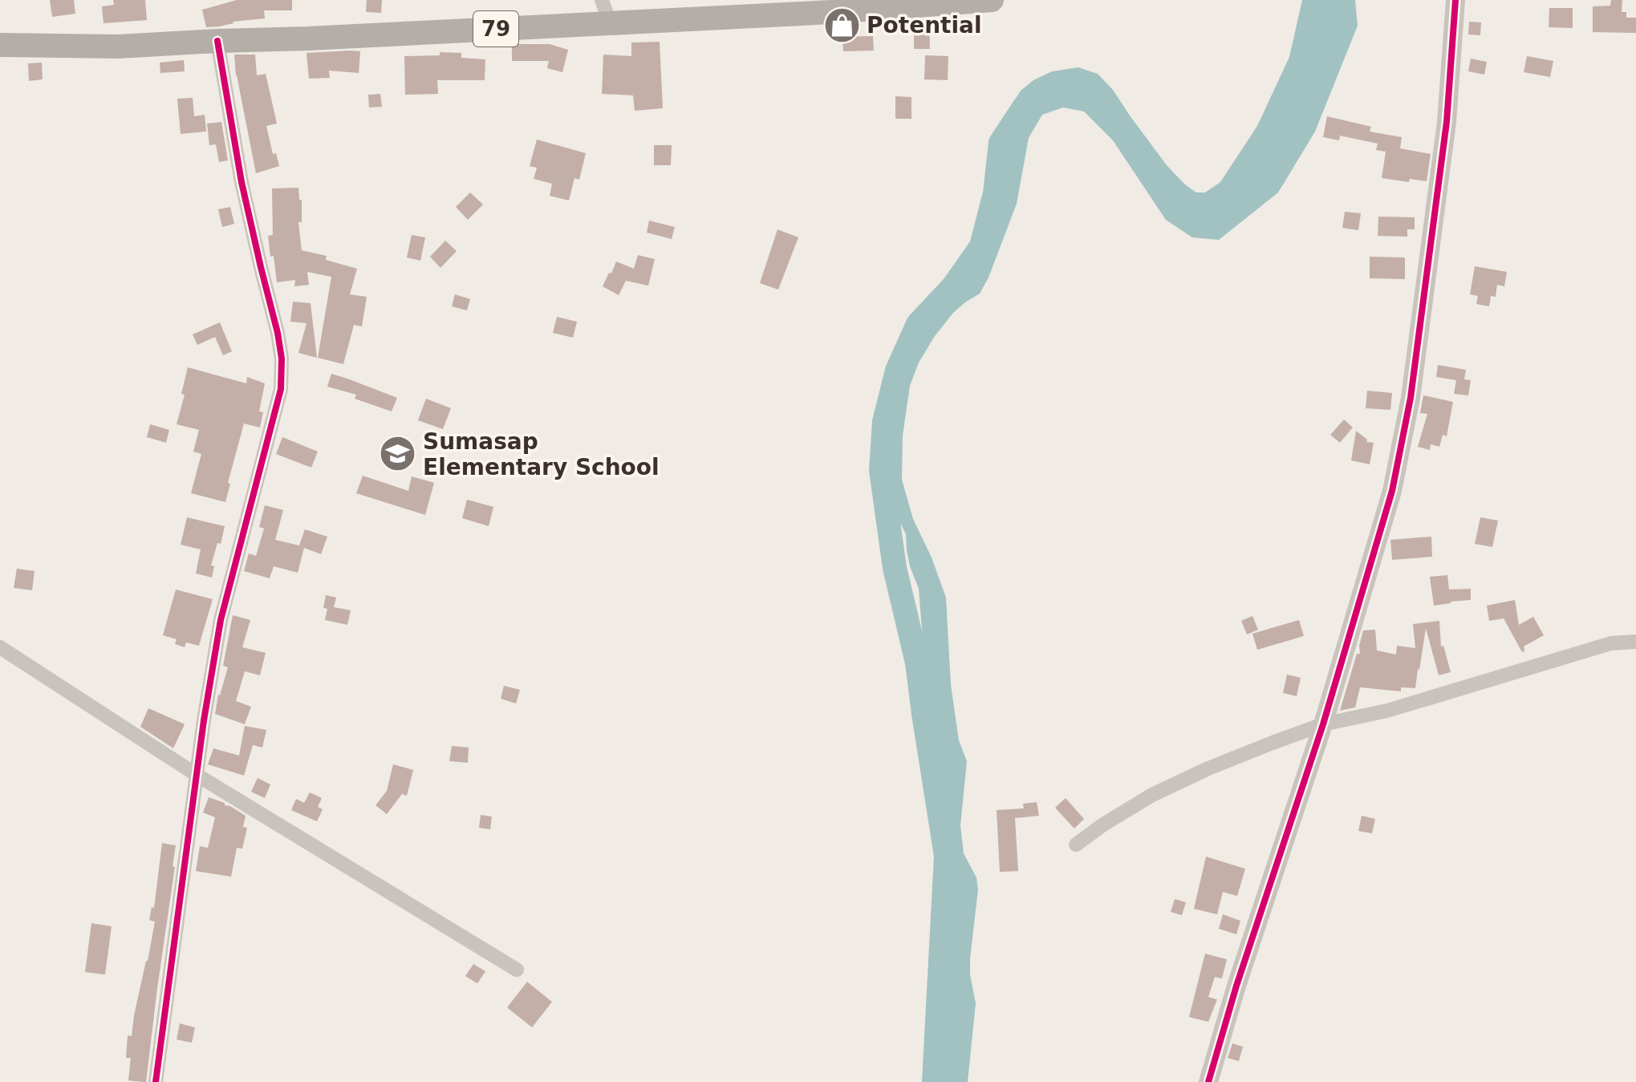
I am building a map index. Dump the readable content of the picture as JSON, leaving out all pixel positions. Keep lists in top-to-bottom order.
{
  "streets": {
    "highway": ["79"]
  },
  "places": {
    "shop": ["Potential"],
    "school or university": ["Sumasap Elementary School"]
  }
}
